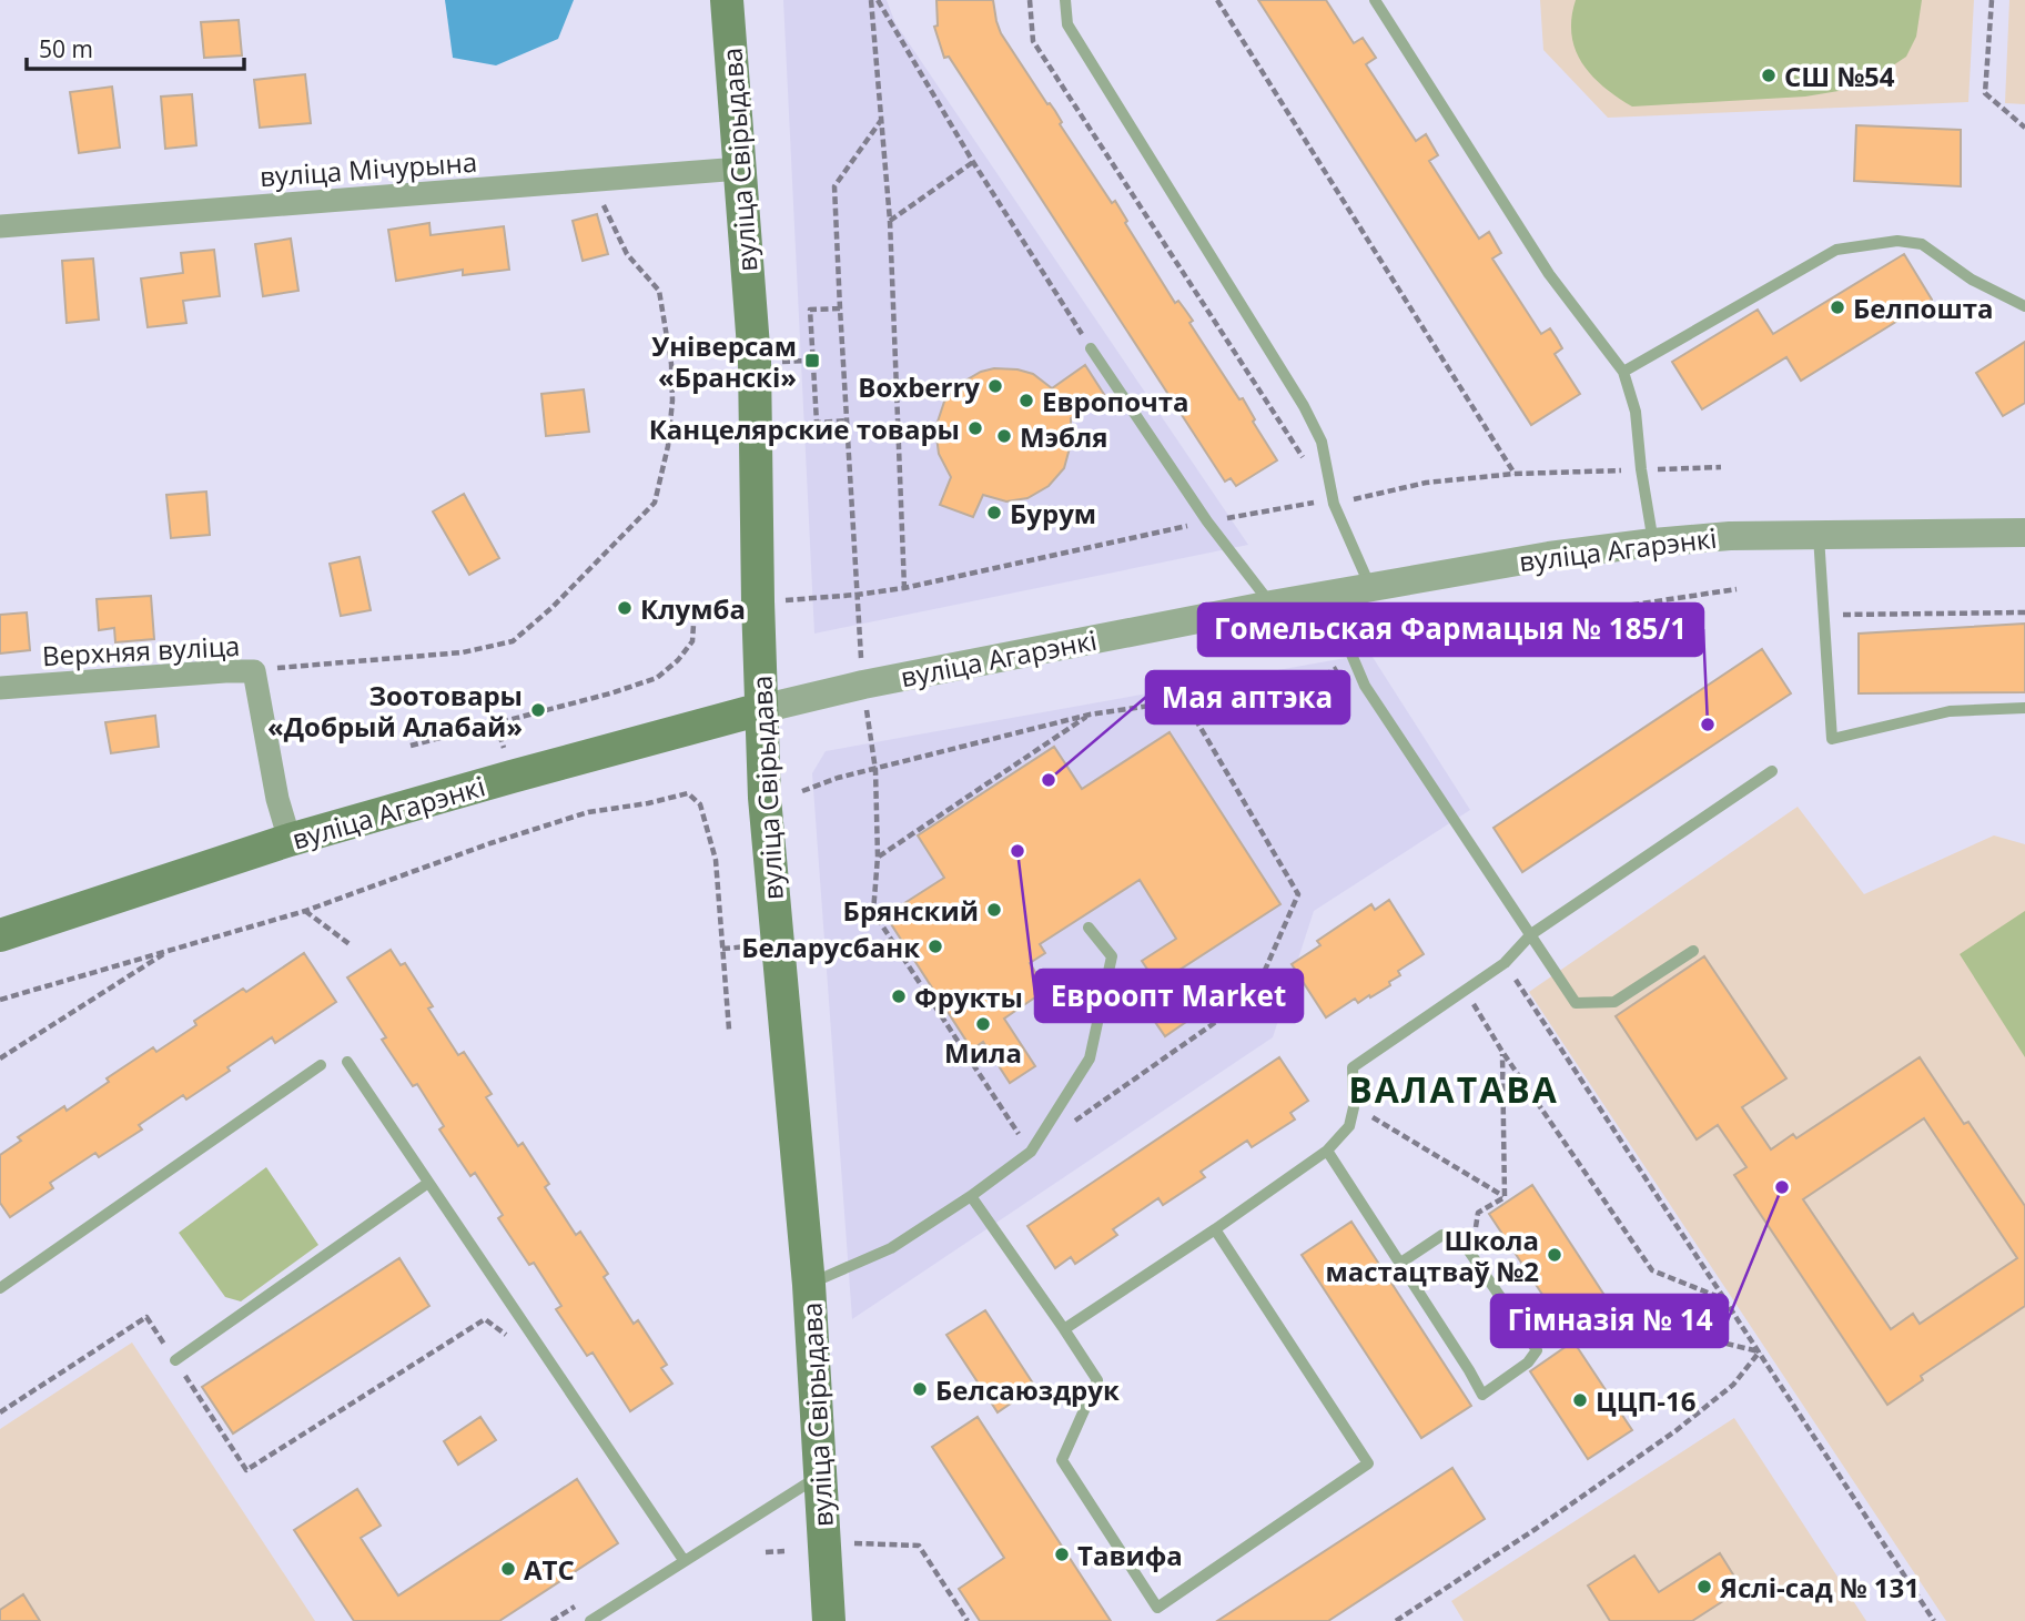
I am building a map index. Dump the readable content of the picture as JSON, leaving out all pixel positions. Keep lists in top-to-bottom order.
{
  "streets": {
    "main road": ["вуліца Свірыдава", "вуліца Агарэнкі"],
    "street": ["вуліца Мічурына", "Верхняя вуліца"]
  },
  "crossings": [
    ["вуліца Свірыдава", "вуліца Мічурына"],
    ["вуліца Свірыдава", "вуліца Агарэнкі"],
    ["вуліца Агарэнкі", "Верхняя вуліца"]
  ],
  "districts": ["ВАЛАТАВА"],
  "places": {
    "other": [
      "СШ №54",
      "Белпошта",
      "Boxberry",
      "Европочта",
      "Канцелярские товары",
      "Мэбля",
      "Бурум",
      "Клумба",
      "Зоотовары «Добрый Алабай»",
      "Гомельская Фармацыя № 185/1",
      "Мая аптэка",
      "Евроопт Market",
      "Брянский",
      "Беларусбанк",
      "Фрукты",
      "Мила",
      "Гімназія № 14",
      "Школа мастацтваў №2",
      "Белсаюздрук",
      "ЦЦП-16",
      "Тавифа",
      "АТС",
      "Яслі-сад № 131"
    ],
    "transit": ["Універсам «Бранскі»"]
  },
  "scale_bar": "50 m"
}
